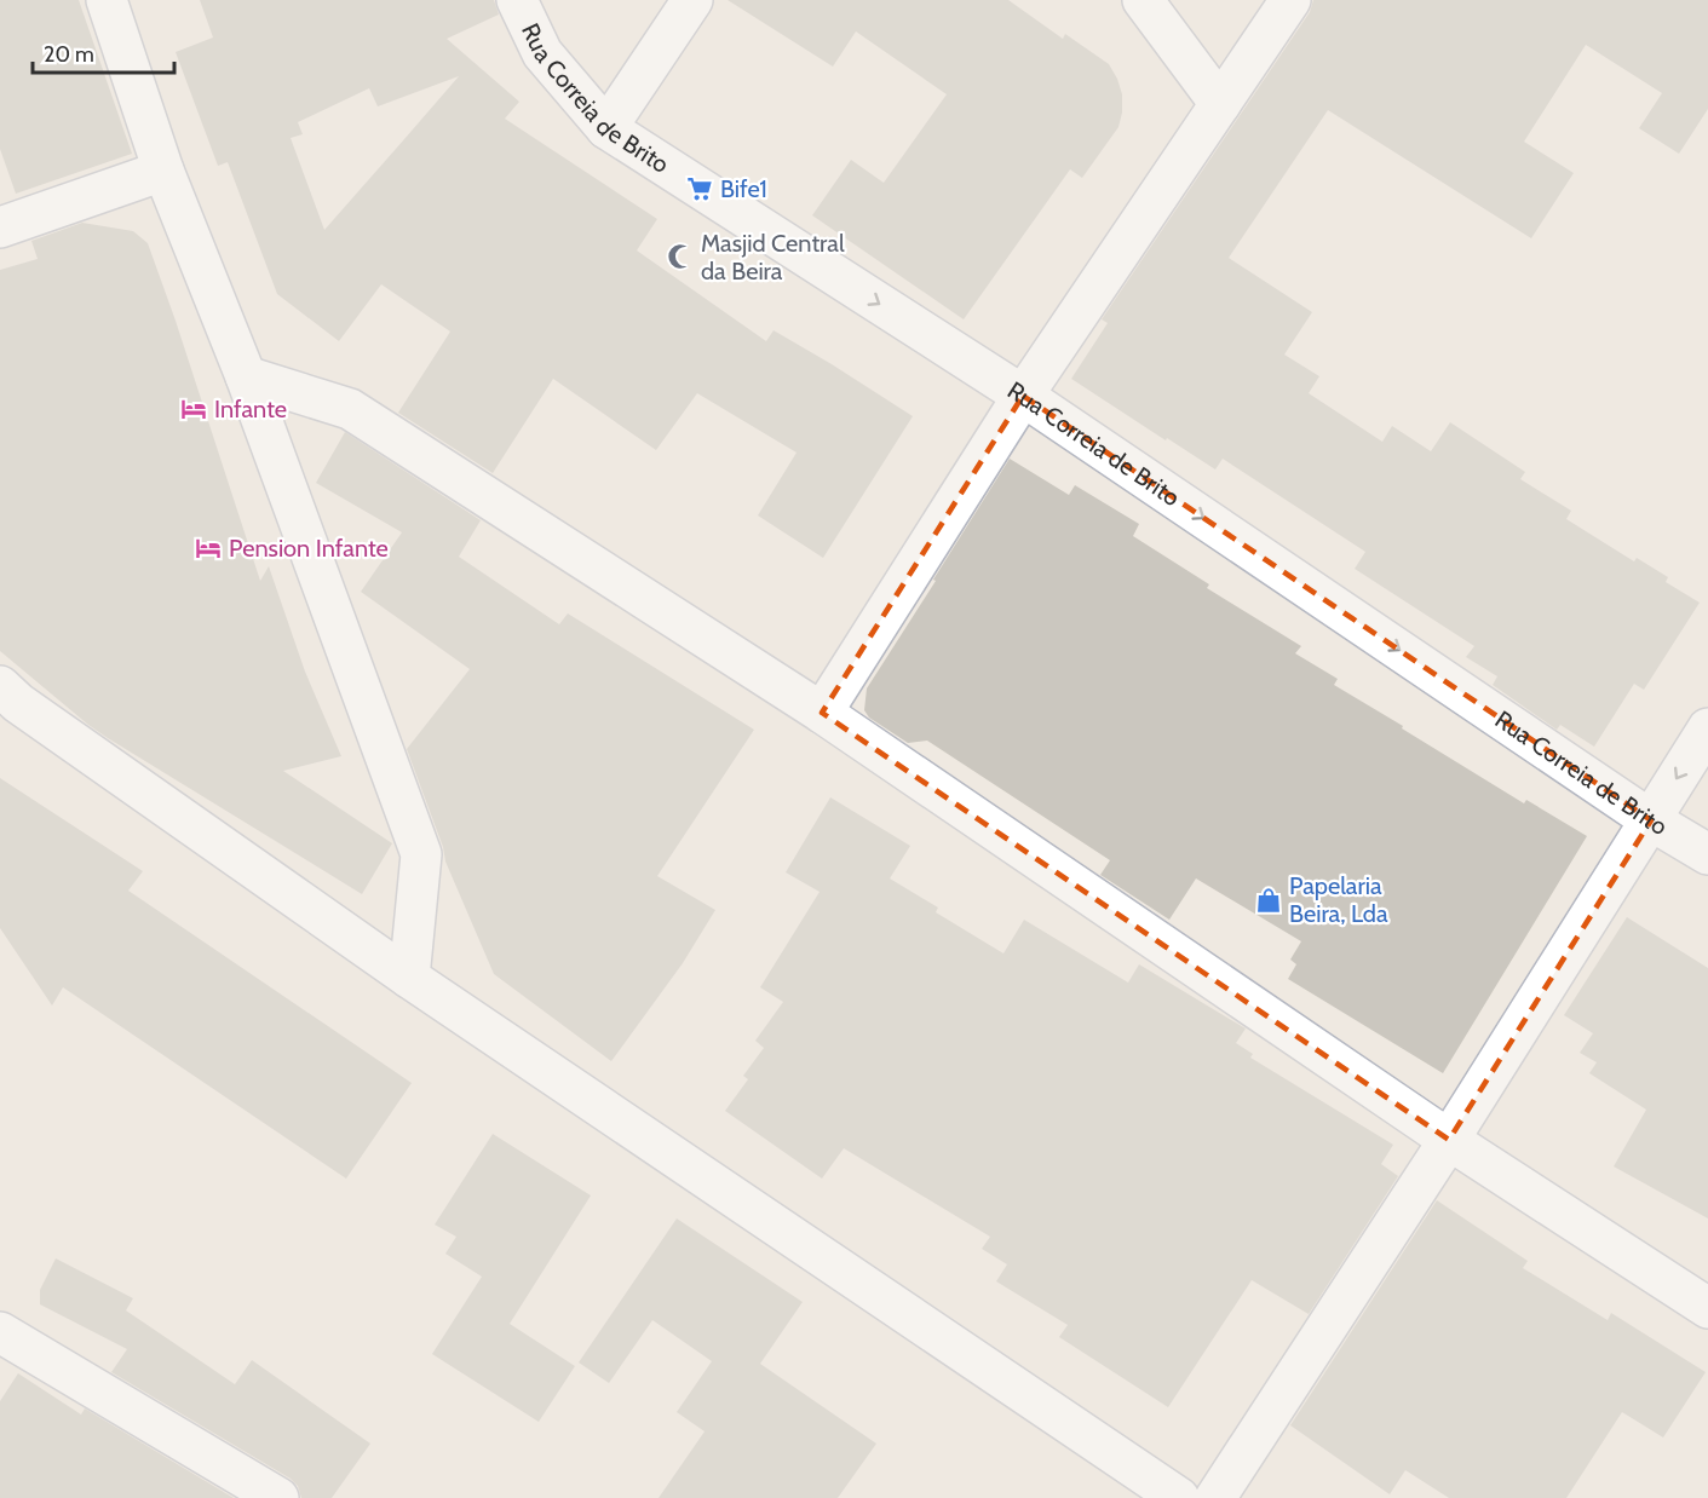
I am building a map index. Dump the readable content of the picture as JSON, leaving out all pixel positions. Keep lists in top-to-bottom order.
{
  "streets": {
    "street": ["Rua Correia de Brito"]
  },
  "one_way": ["Rua Correia de Brito"],
  "places": {
    "supermarket": ["Bife1"],
    "mosque": ["Masjid Central da Beira"],
    "hotel": ["Infante", "Pension Infante"],
    "shop": ["Papelaria Beira, Lda"]
  },
  "scale_bar": "20 m"
}
